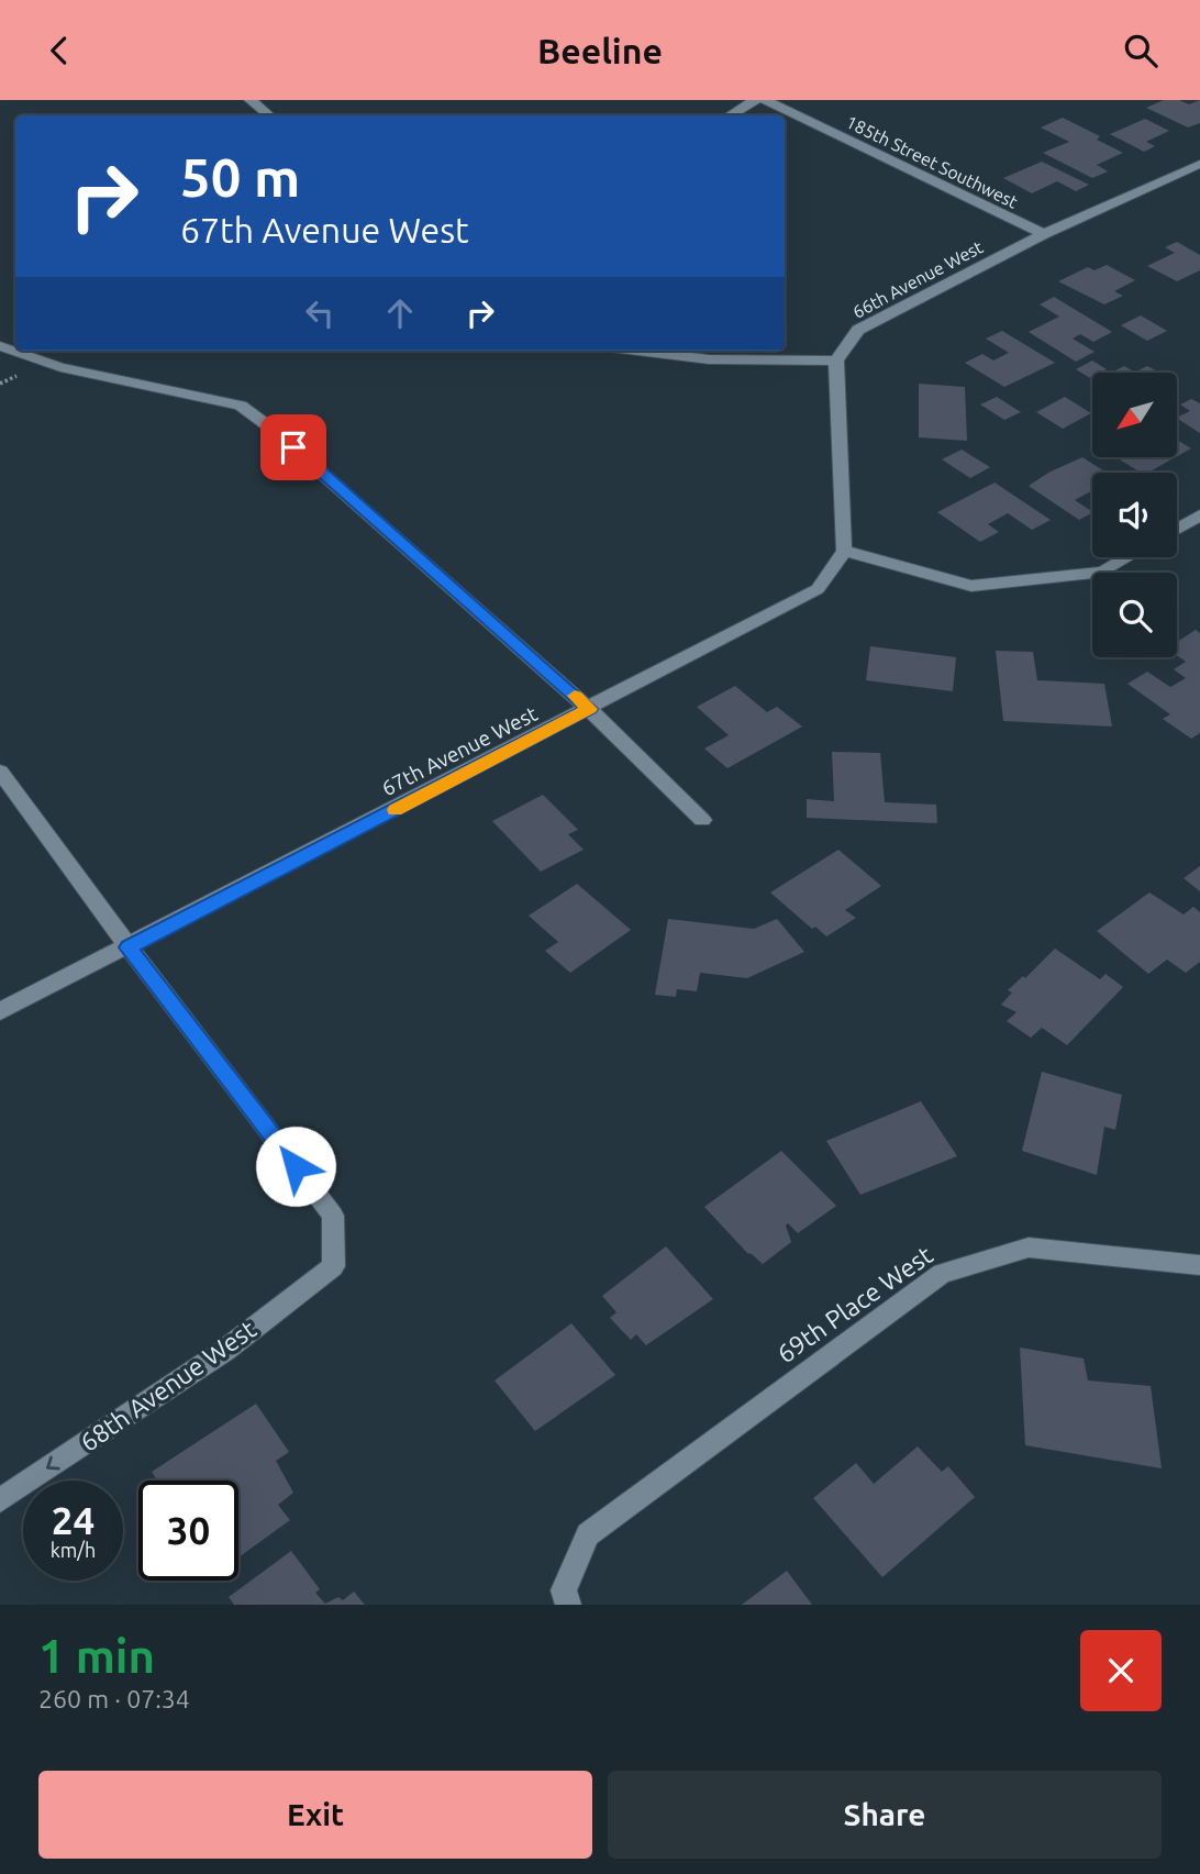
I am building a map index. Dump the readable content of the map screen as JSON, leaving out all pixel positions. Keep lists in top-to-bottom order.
{
  "streets": {
    "street": [
      "185th Street Southwest",
      "66th Avenue West",
      "67th Avenue West",
      "69th Place West",
      "68th Avenue West"
    ]
  },
  "crossings": [
    ["185th Street Southwest", "66th Avenue West"],
    ["67th Avenue West", "68th Avenue West"]
  ],
  "north": "bottom left",
  "page": {
    "header": "Beeline",
    "turn": ["50 m", "67th Avenue West"],
    "speed": "24 km/h",
    "limit": "30",
    "heading": ["1 min", "260 m · 07:34"],
    "buttons": ["Exit", "Share"]
  }
}
